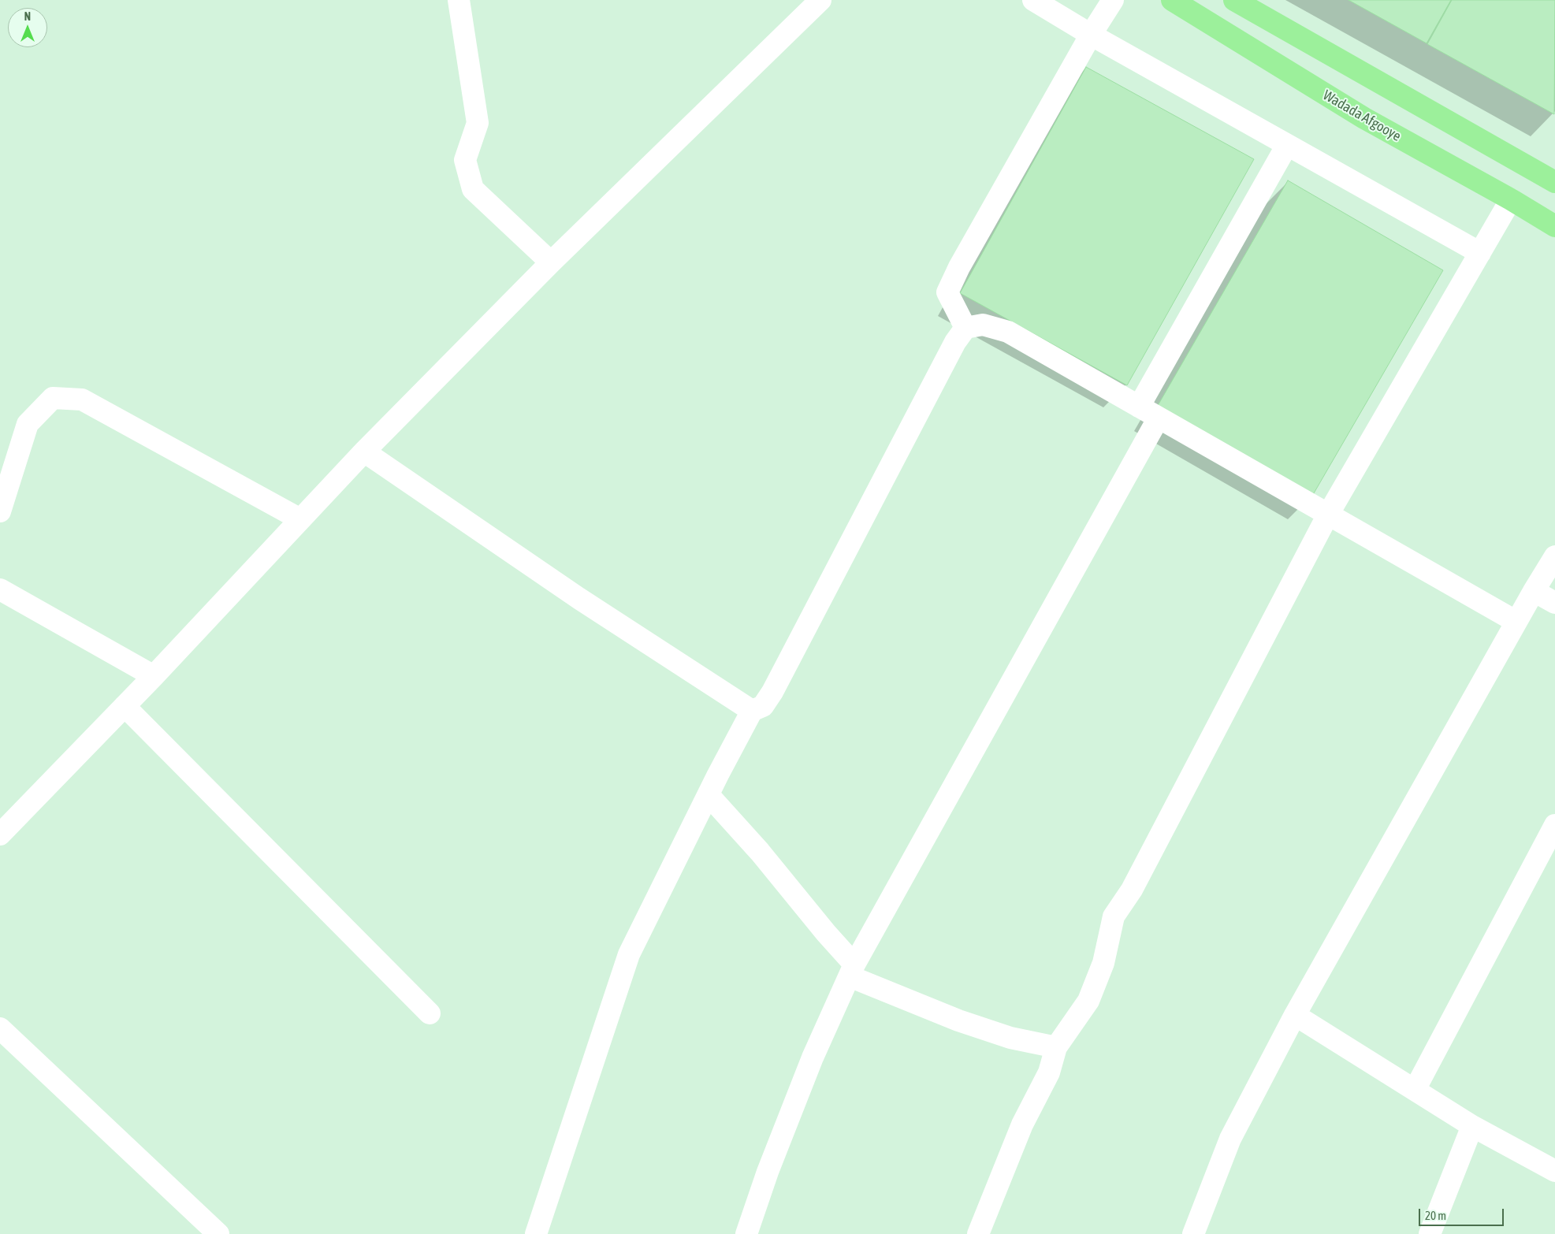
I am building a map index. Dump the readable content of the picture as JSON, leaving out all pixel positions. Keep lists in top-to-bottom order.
{
  "streets": {
    "highway": ["Wadada Afgooye"]
  },
  "scale_bar": "20 m",
  "north": "top"
}
